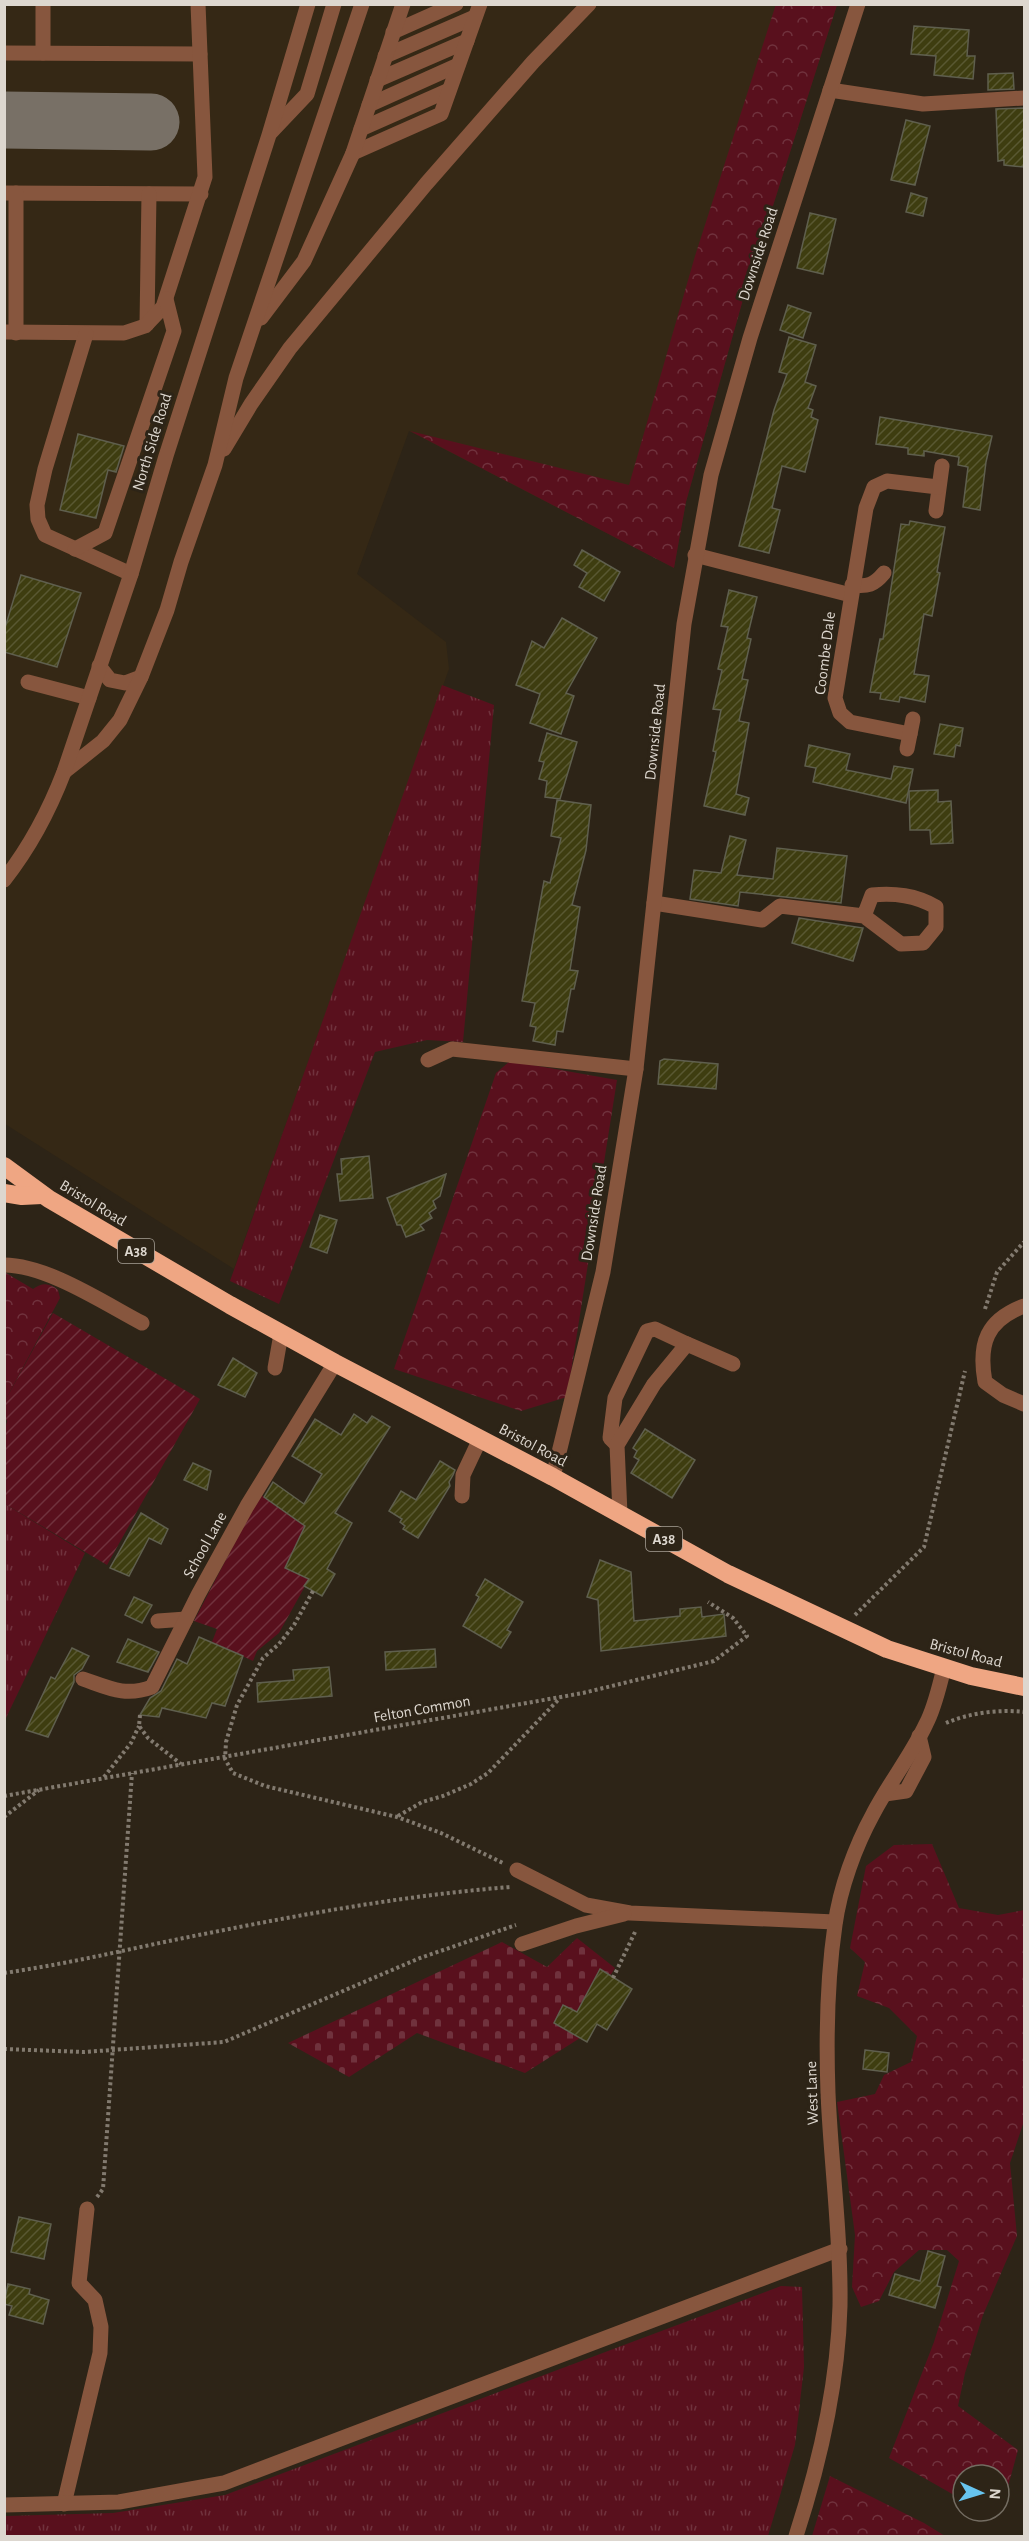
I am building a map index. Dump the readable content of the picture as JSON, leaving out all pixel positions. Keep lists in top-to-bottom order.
{
  "streets": {
    "highway": ["Bristol Road", "A38"],
    "street": [
      "Downside Road",
      "North Side Road",
      "Coombe Dale",
      "School Lane",
      "West Lane"
    ],
    "path": ["Felton Common"]
  },
  "crossings": [
    ["Downside Road", "Coombe Dale"],
    ["Downside Road", "Bristol Road"],
    ["Bristol Road", "School Lane"],
    ["Bristol Road", "West Lane"]
  ],
  "north": "right"
}
